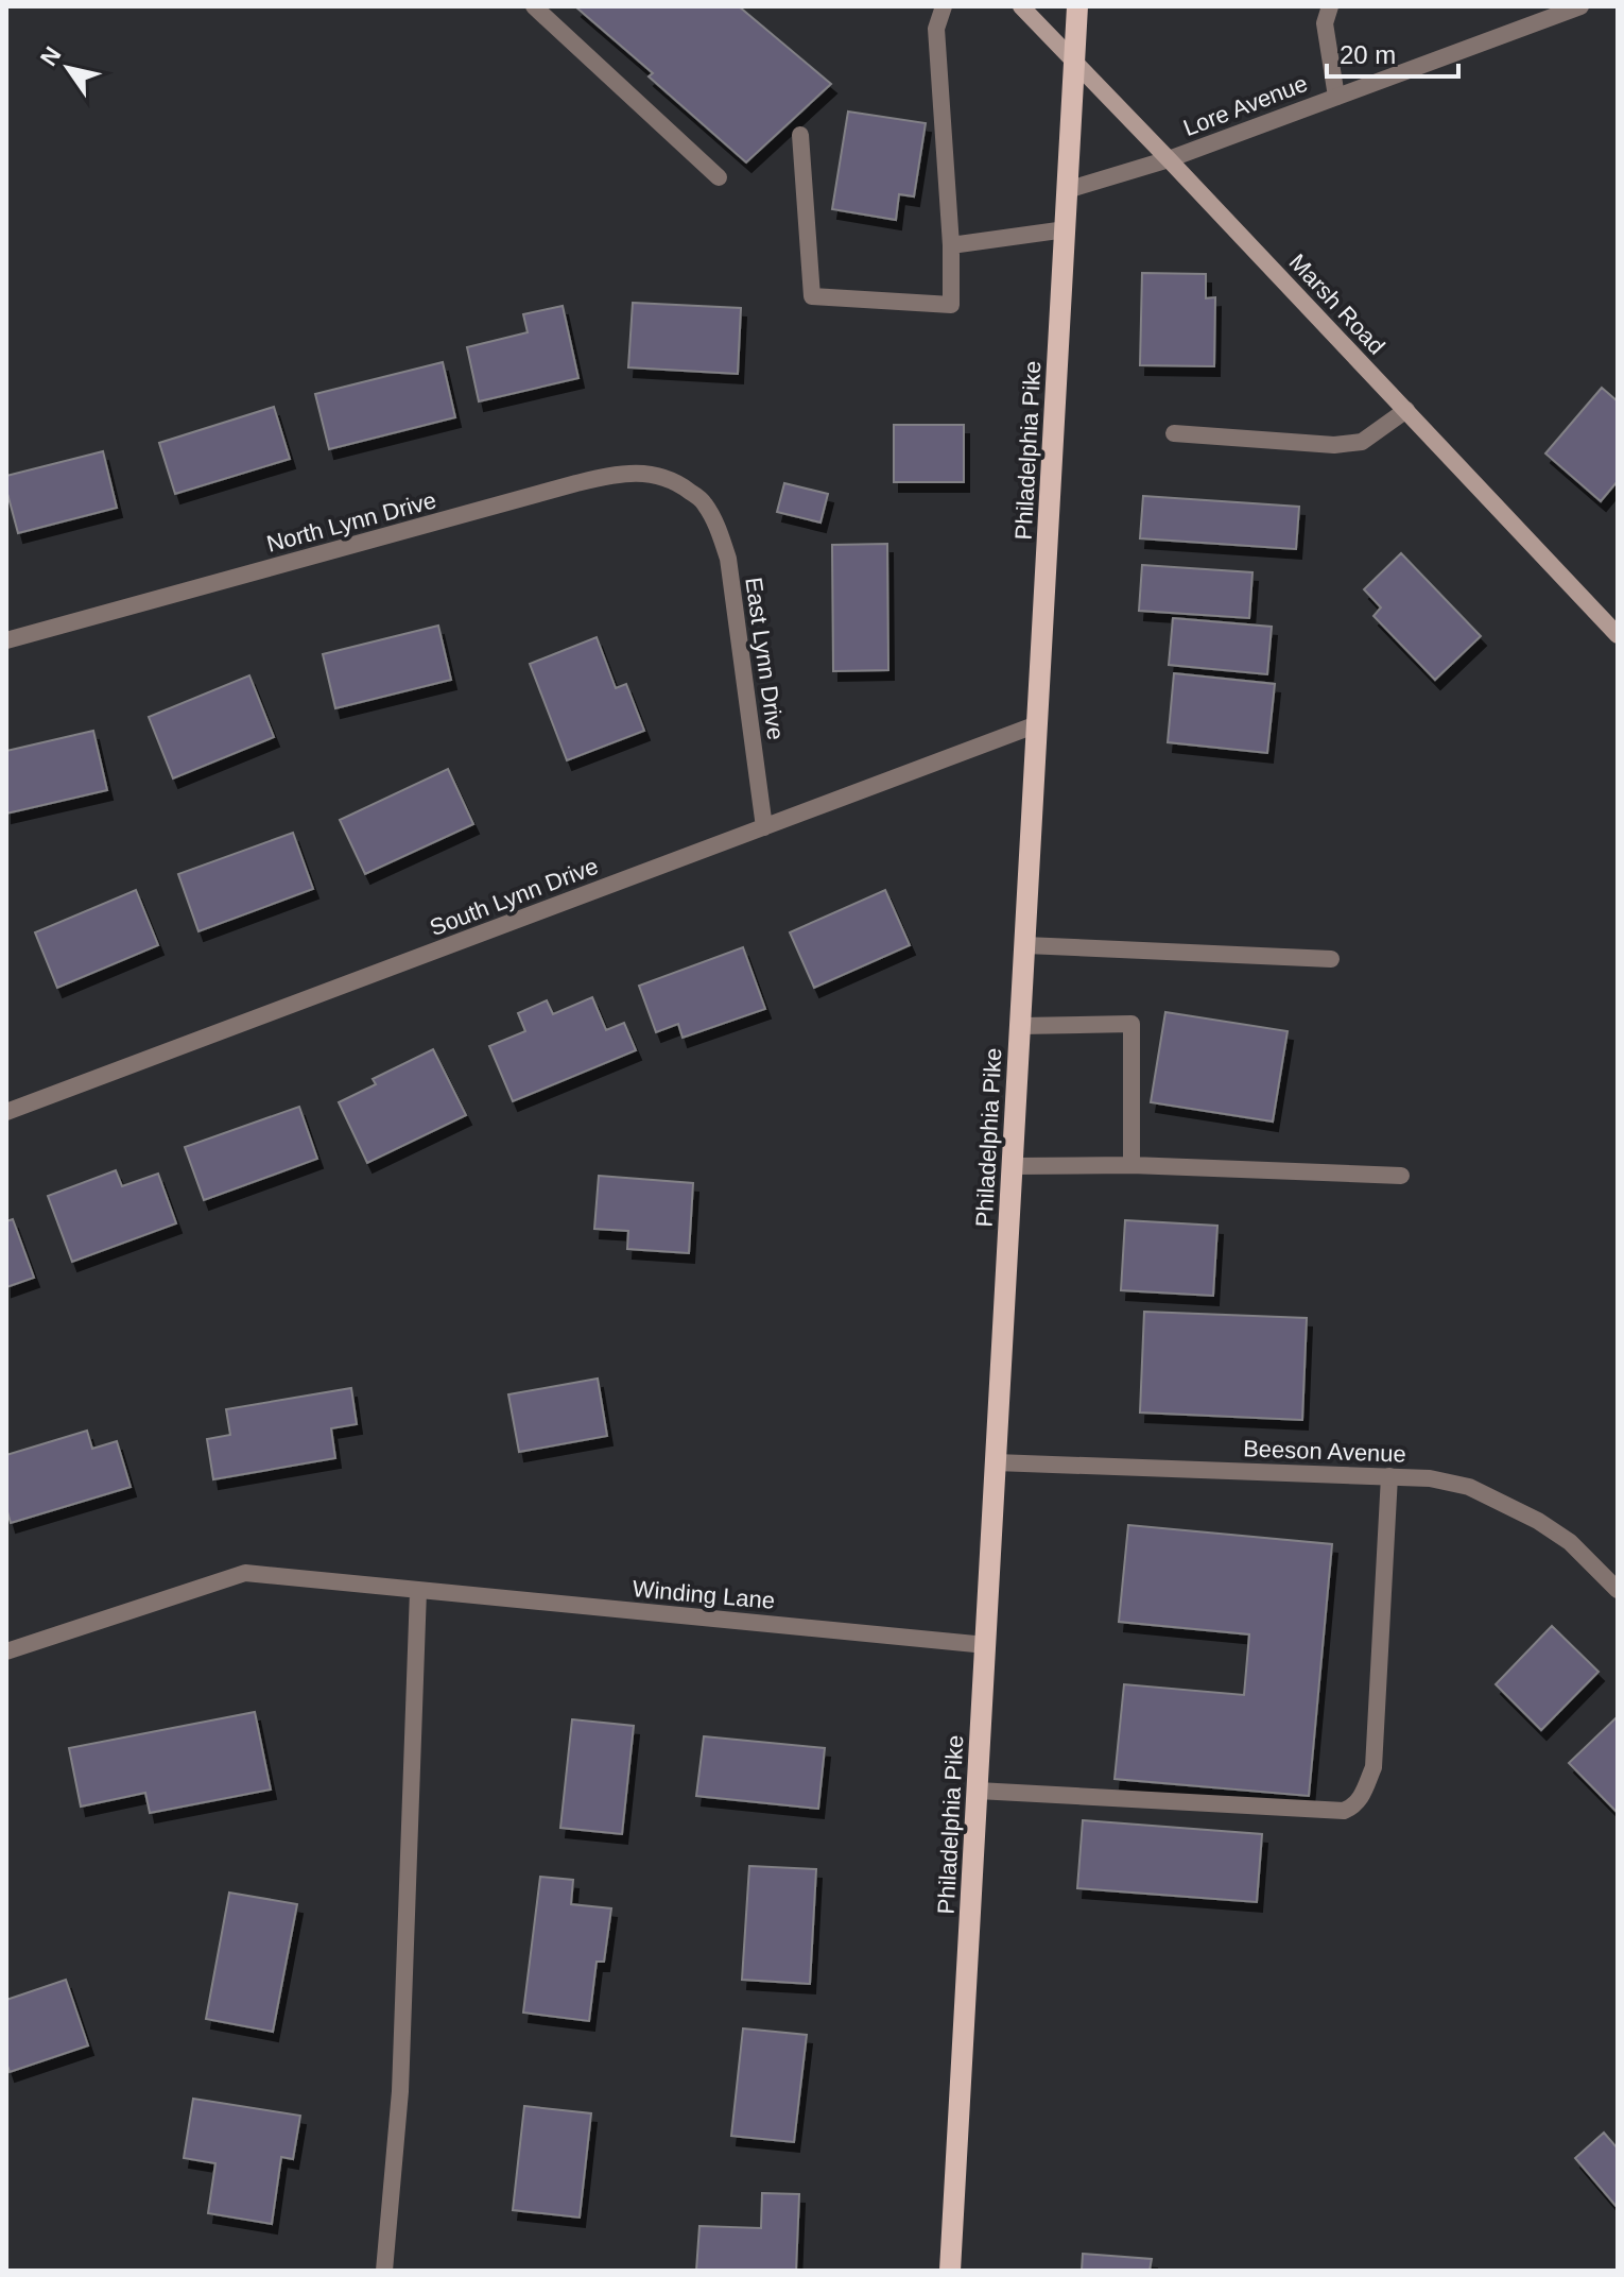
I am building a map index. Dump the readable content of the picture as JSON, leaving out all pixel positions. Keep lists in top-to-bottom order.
{
  "streets": {
    "main road": ["Marsh Road", "Philadelphia Pike"],
    "street": [
      "Lore Avenue",
      "North Lynn Drive",
      "East Lynn Drive",
      "South Lynn Drive",
      "Beeson Avenue",
      "Winding Lane"
    ]
  },
  "crossings": [
    ["Lore Avenue", "Marsh Road"],
    ["Lore Avenue", "Philadelphia Pike"],
    ["Marsh Road", "Philadelphia Pike"],
    ["Philadelphia Pike", "South Lynn Drive"],
    ["Philadelphia Pike", "Beeson Avenue"],
    ["Philadelphia Pike", "Winding Lane"],
    ["North Lynn Drive", "East Lynn Drive"],
    ["East Lynn Drive", "South Lynn Drive"]
  ],
  "scale_bar": "20 m",
  "north": "top left"
}
